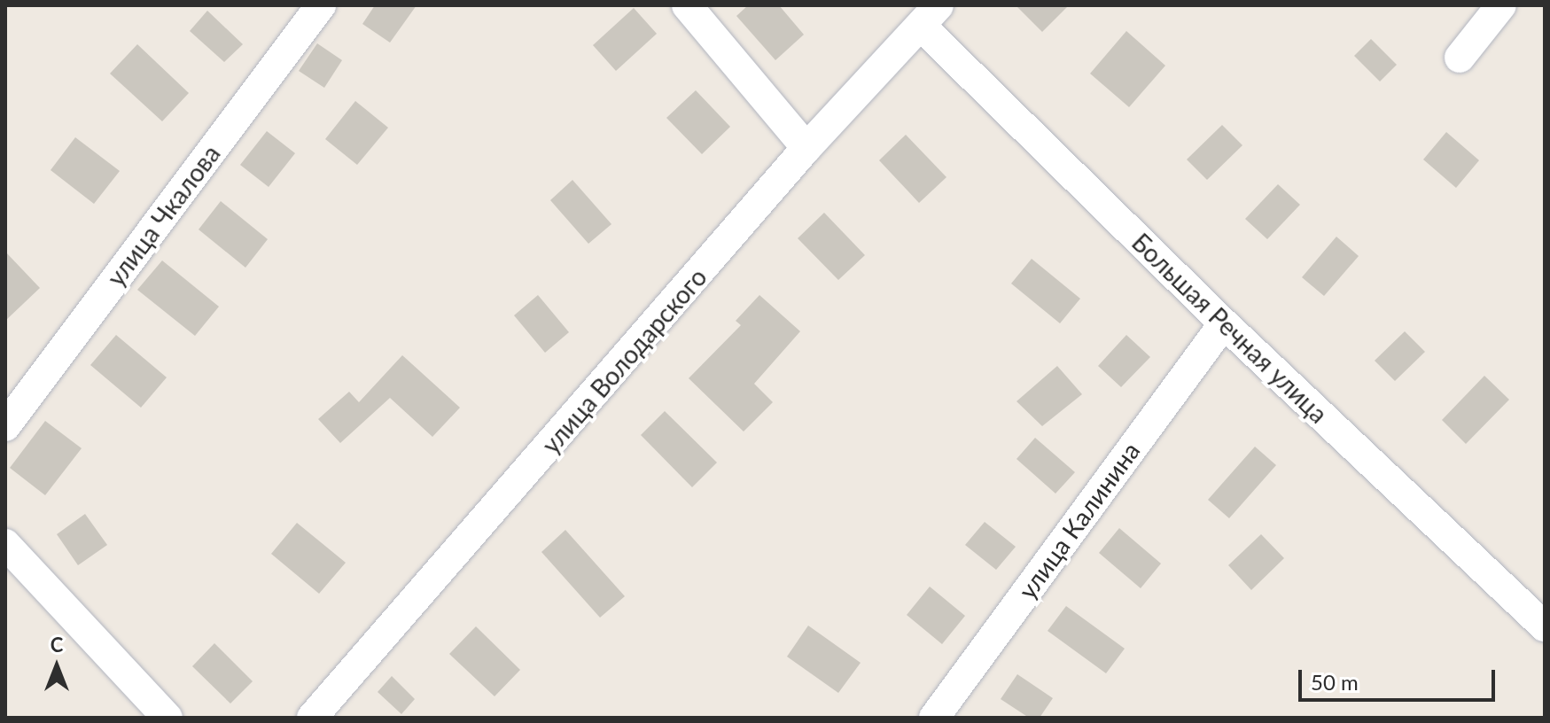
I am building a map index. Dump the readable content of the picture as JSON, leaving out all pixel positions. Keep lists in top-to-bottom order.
{
  "streets": {
    "street": [
      "улица Чкалова",
      "Большая Речная улица",
      "улица Володарского",
      "улица Калинина"
    ]
  },
  "crossings": [
    ["Большая Речная улица", "улица Володарского"],
    ["Большая Речная улица", "улица Калинина"]
  ],
  "scale_bar": "50 m",
  "north": "top"
}
